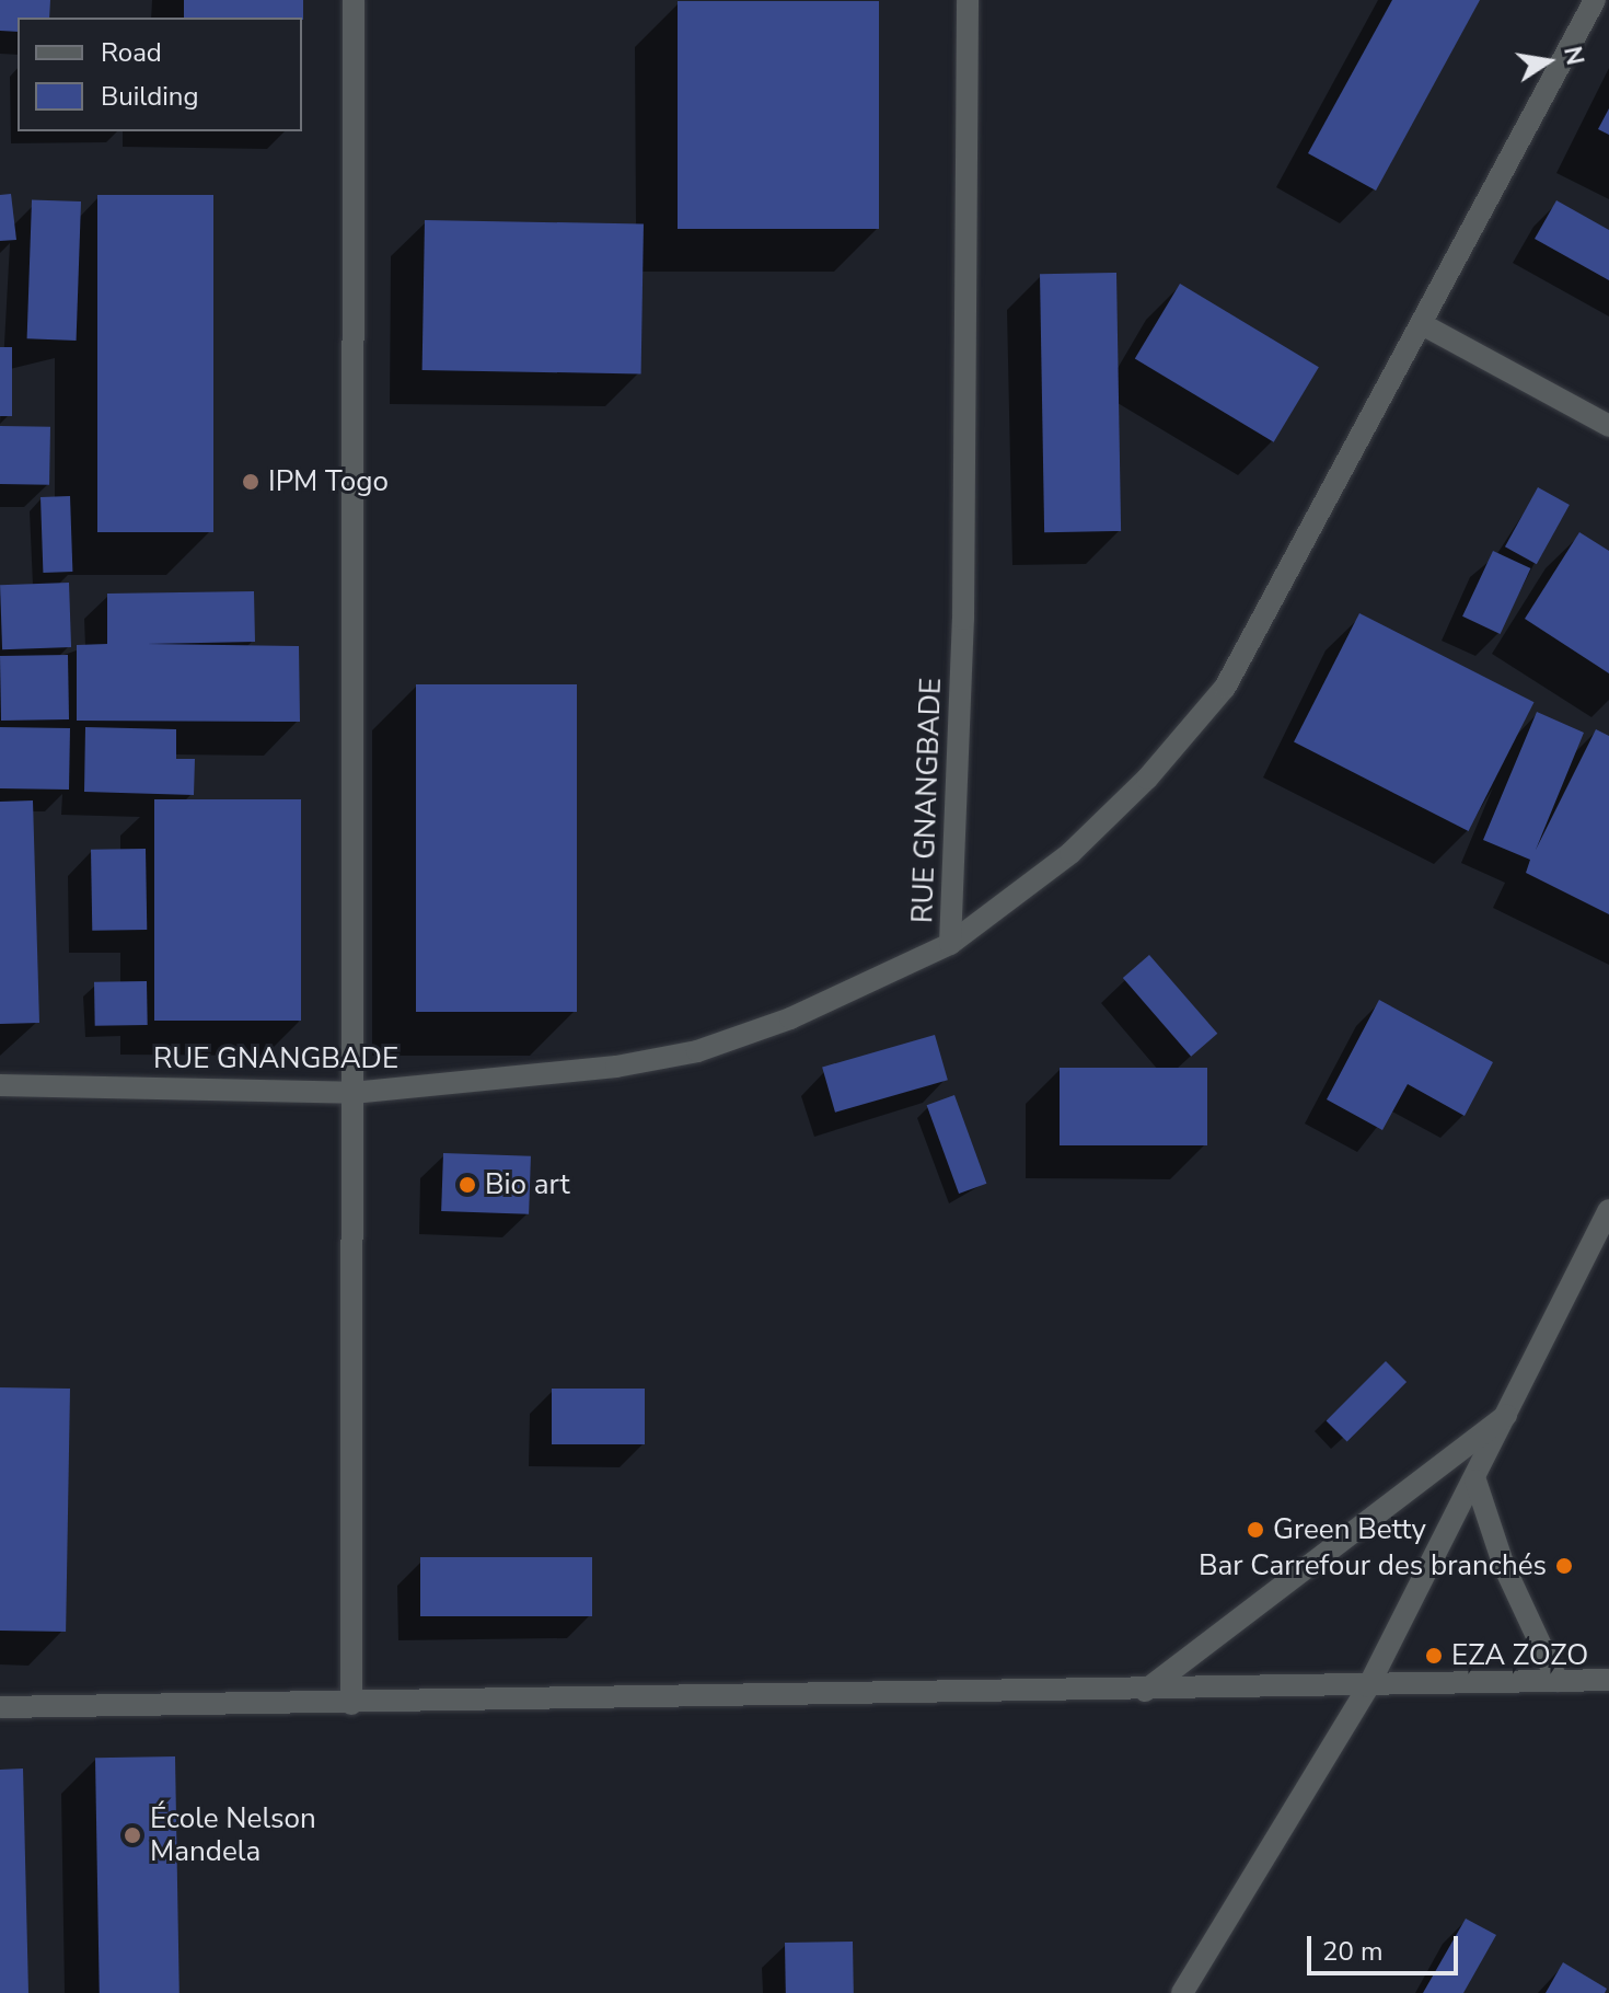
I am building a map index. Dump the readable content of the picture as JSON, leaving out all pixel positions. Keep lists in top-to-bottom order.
{
  "streets": {
    "street": ["RUE GNANGBADE"]
  },
  "places": [
    "IPM Togo",
    "Bio art",
    "Green Betty",
    "Bar Carrefour des branchés",
    "EZA ZOZO",
    "École Nelson Mandela"
  ],
  "legend": ["Road", "Building"],
  "scale_bar": "20 m",
  "north": "right"
}
